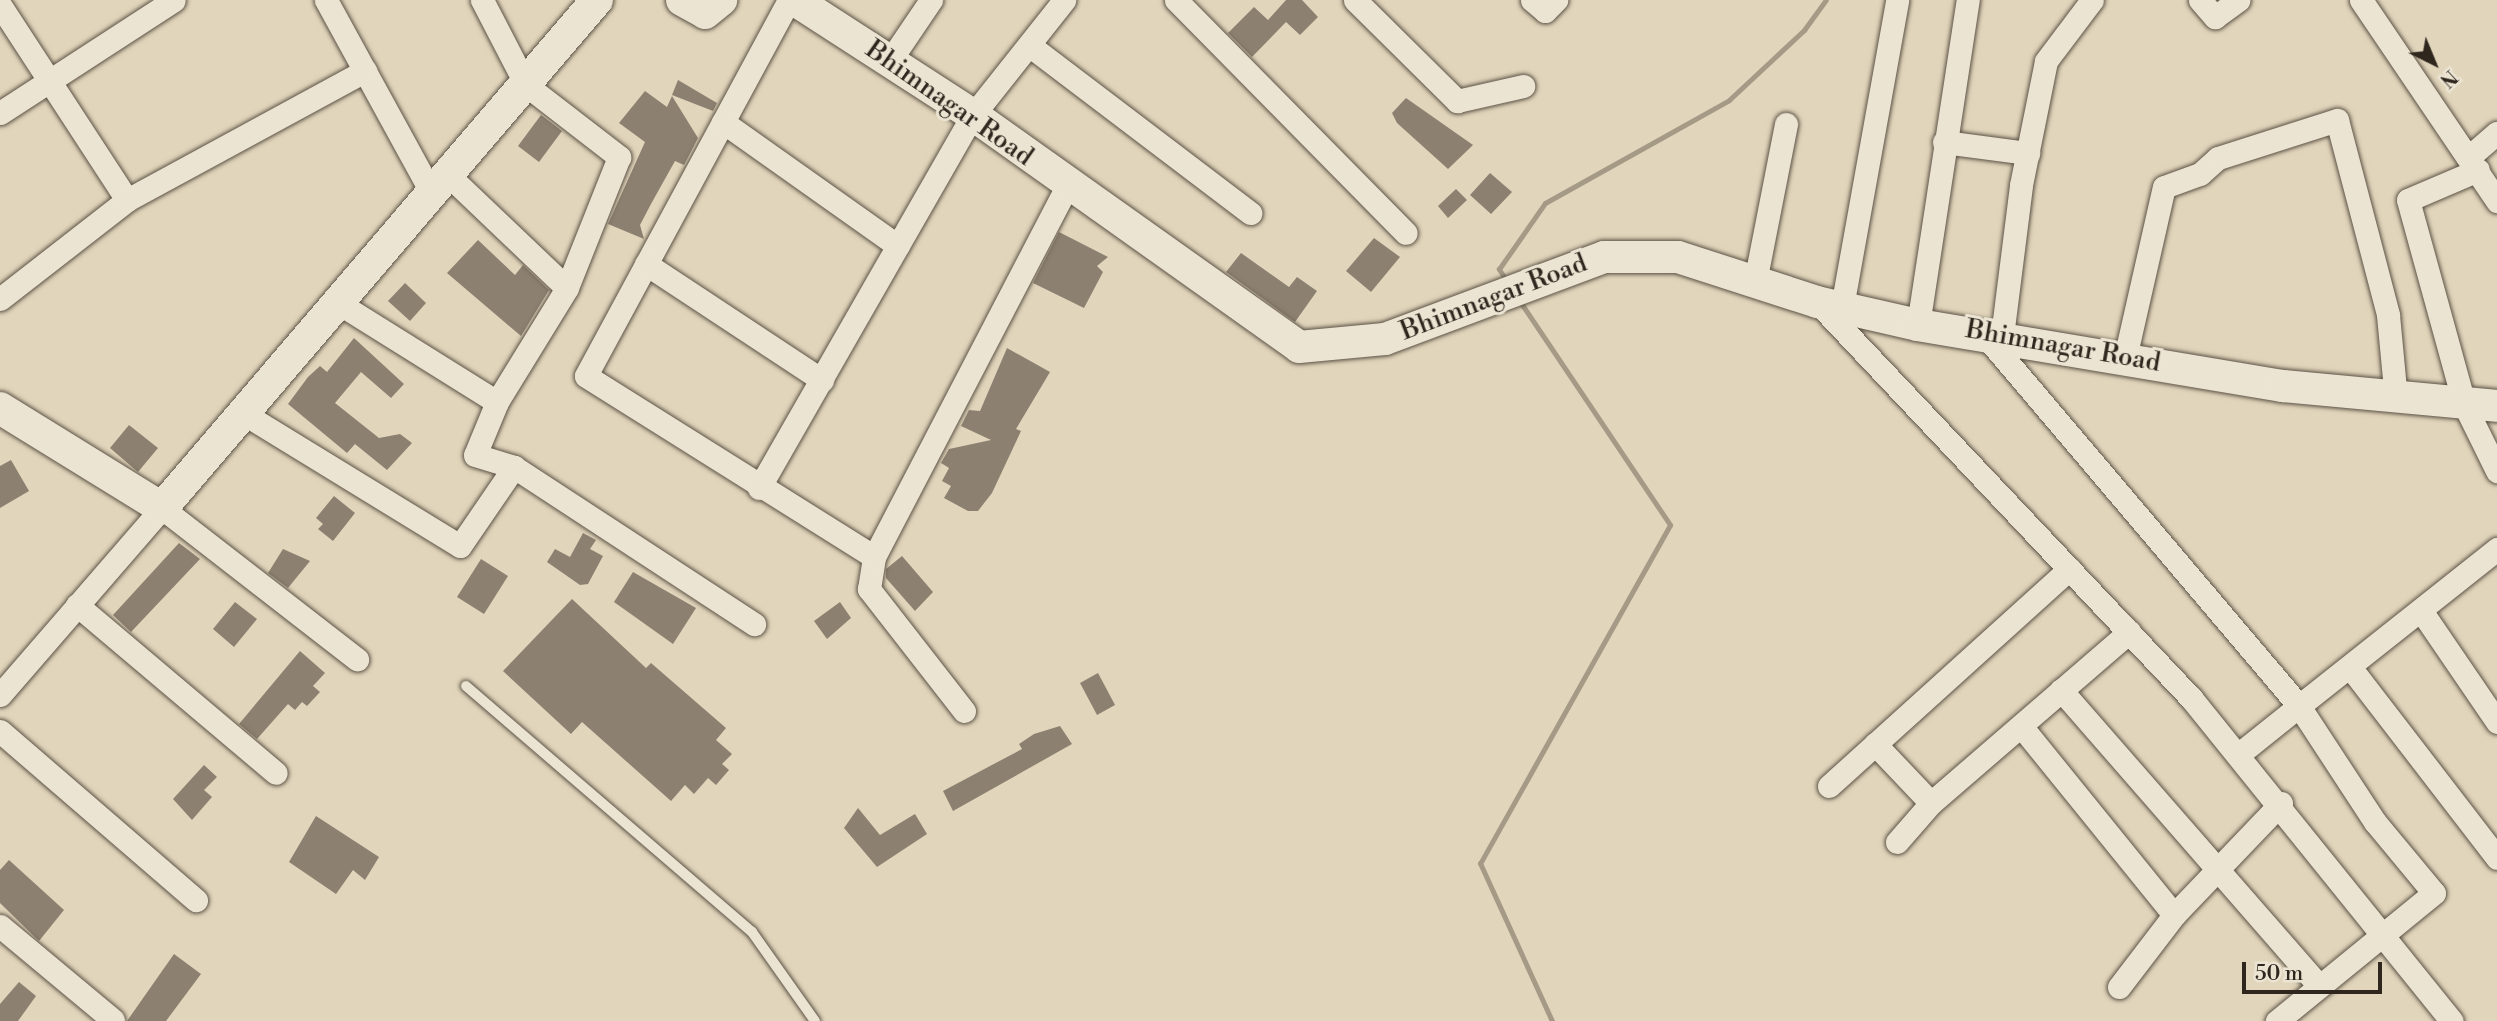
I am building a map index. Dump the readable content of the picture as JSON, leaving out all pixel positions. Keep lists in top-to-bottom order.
{
  "streets": {
    "street": ["Bhimnagar Road"]
  },
  "scale_bar": "50 m",
  "north": "bottom right"
}
